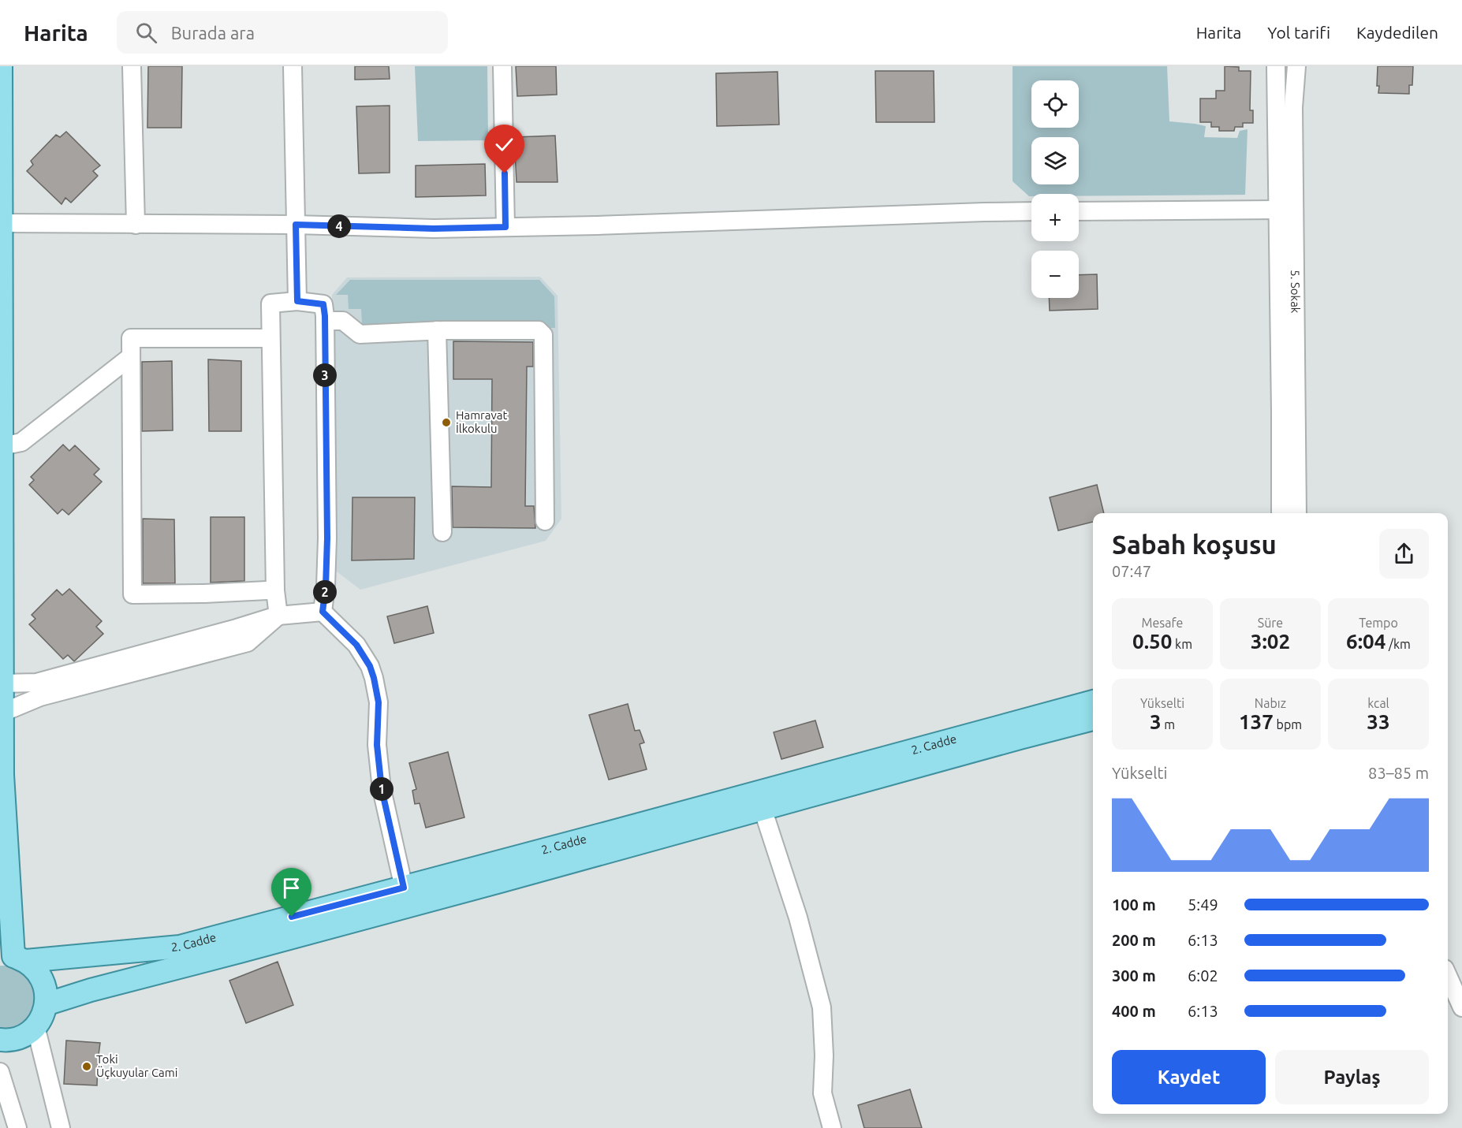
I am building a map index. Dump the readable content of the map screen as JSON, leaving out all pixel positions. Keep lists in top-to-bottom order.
{
  "streets": {
    "main road": ["2. Cadde"],
    "street": ["5. Sokak"]
  },
  "places": ["Hamravat İlkokulu", "Toki Üçkuyular Cami"],
  "page": {
    "header": "Harita",
    "search": "Burada ara",
    "nav": ["Harita", "Yol tarifi", "Kaydedilen"],
    "map_buttons": ["+", "−"],
    "pins": [
      "4",
      "3",
      "2",
      "1"
    ],
    "heading": ["Sabah koşusu", "07:47"],
    "stats": [
      ["Mesafe", "0.50 km"],
      ["Süre", "3:02"],
      ["Tempo", "6:04 /km"],
      ["Yükselti", "3 m"],
      ["Nabız", "137 bpm"],
      ["kcal", "33"]
    ],
    "chart": ["Yükselti", "83–85 m"],
    "list": [
      {
        "name": "100 m",
        "note": "5:49"
      },
      {
        "name": "200 m",
        "note": "6:13"
      },
      {
        "name": "300 m",
        "note": "6:02"
      },
      {
        "name": "400 m",
        "note": "6:13"
      }
    ],
    "buttons": ["Kaydet", "Paylaş"]
  }
}
